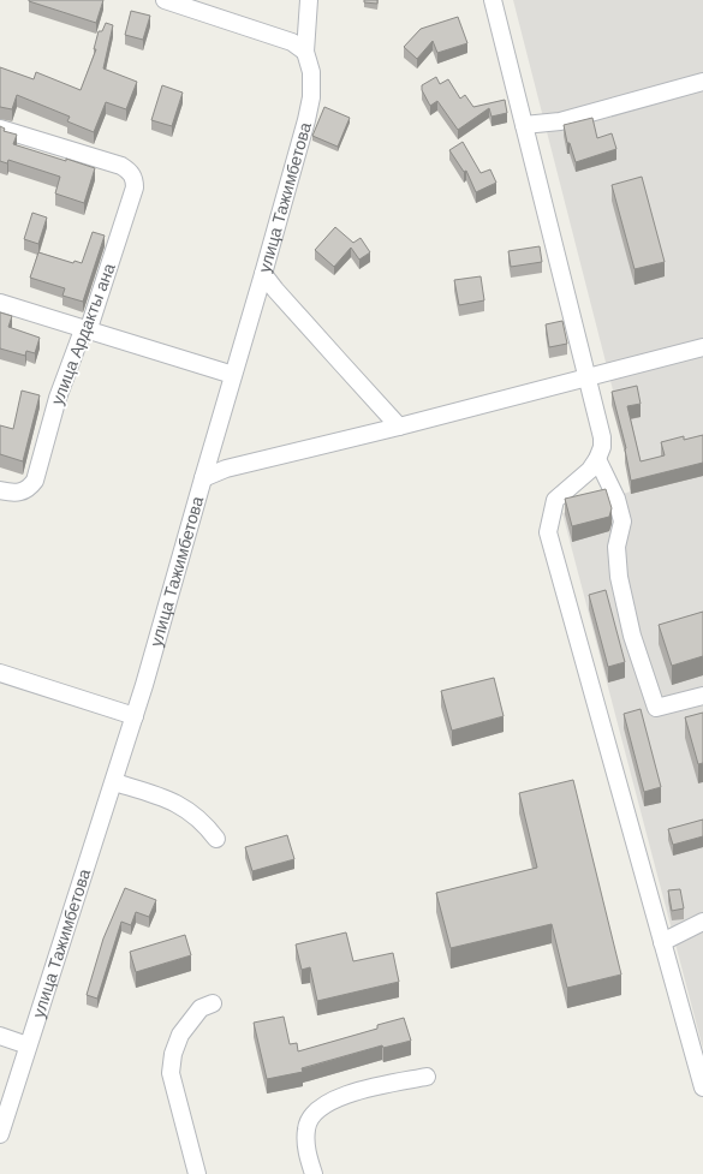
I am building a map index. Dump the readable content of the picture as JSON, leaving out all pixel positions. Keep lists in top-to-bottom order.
{
  "streets": {
    "street": ["улица Тажимбетова", "улица Ардакты ана"]
  }
}
